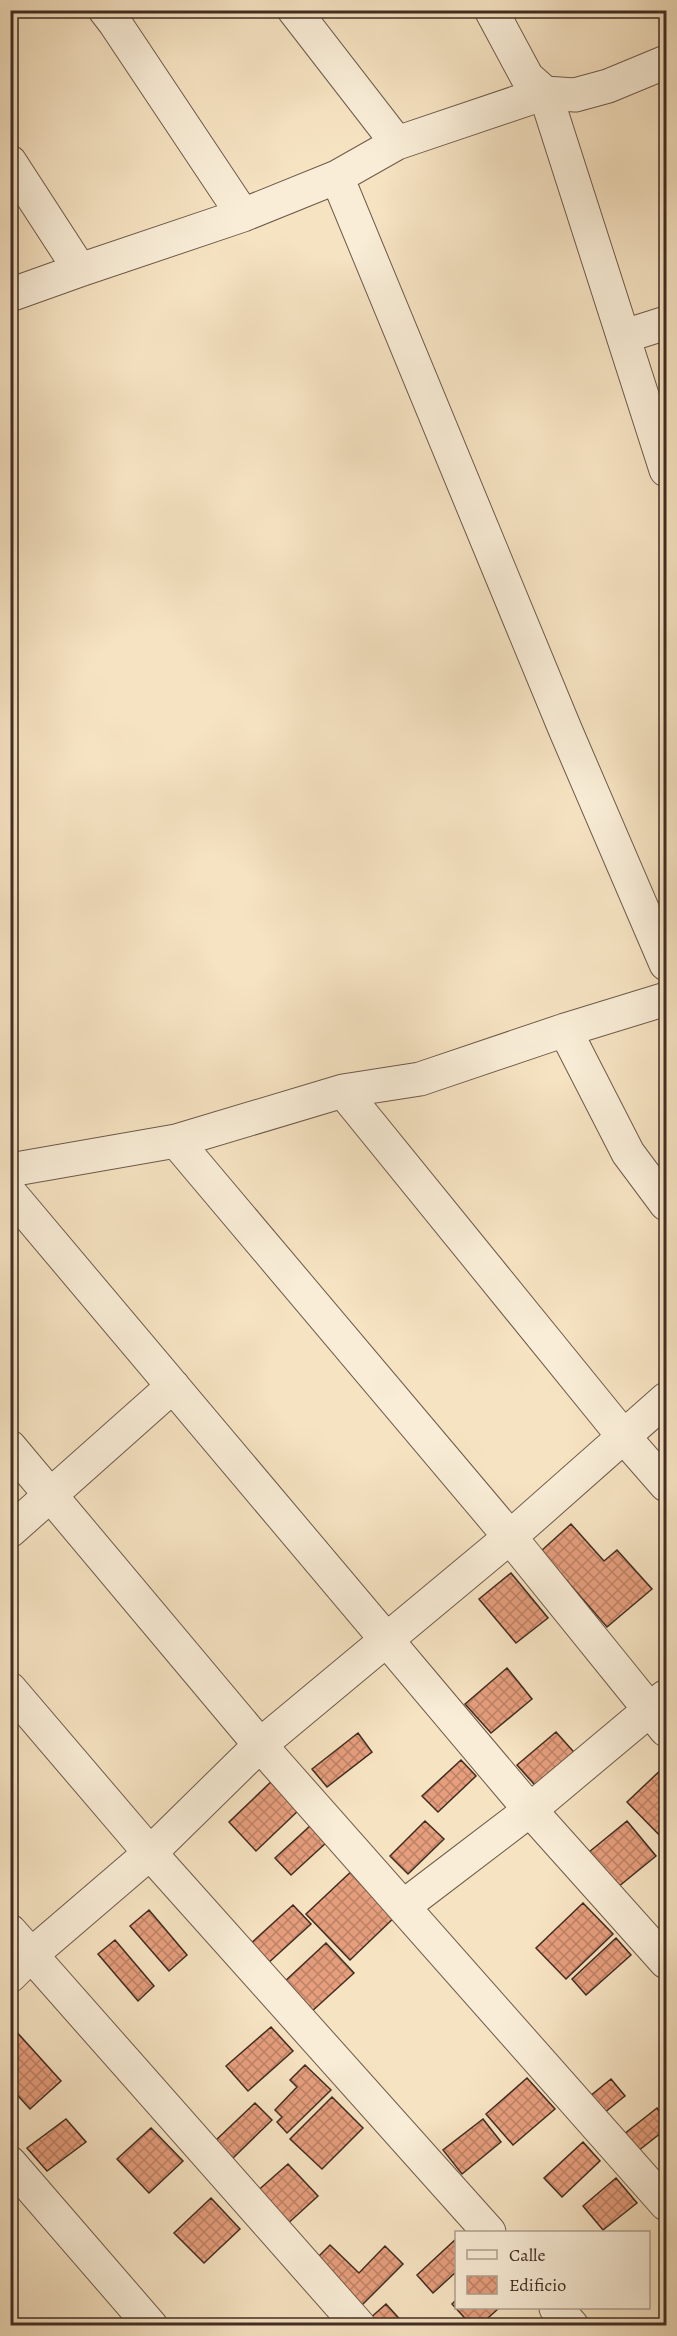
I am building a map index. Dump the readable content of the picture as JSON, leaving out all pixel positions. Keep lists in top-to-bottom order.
{
  "legend": ["Calle", "Edificio"]
}
